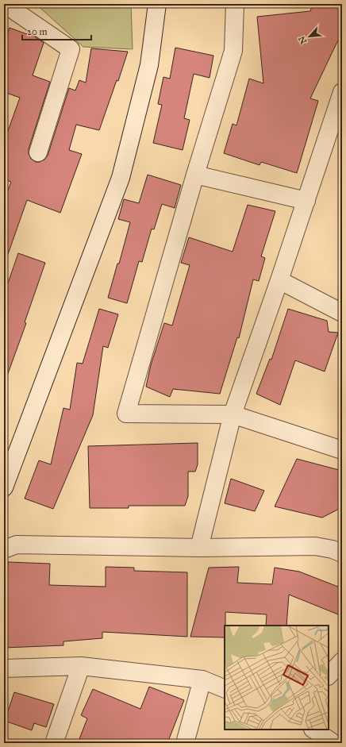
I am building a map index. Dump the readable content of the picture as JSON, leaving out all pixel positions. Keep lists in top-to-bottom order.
{
  "scale_bar": "20 m",
  "north": "bottom left"
}
